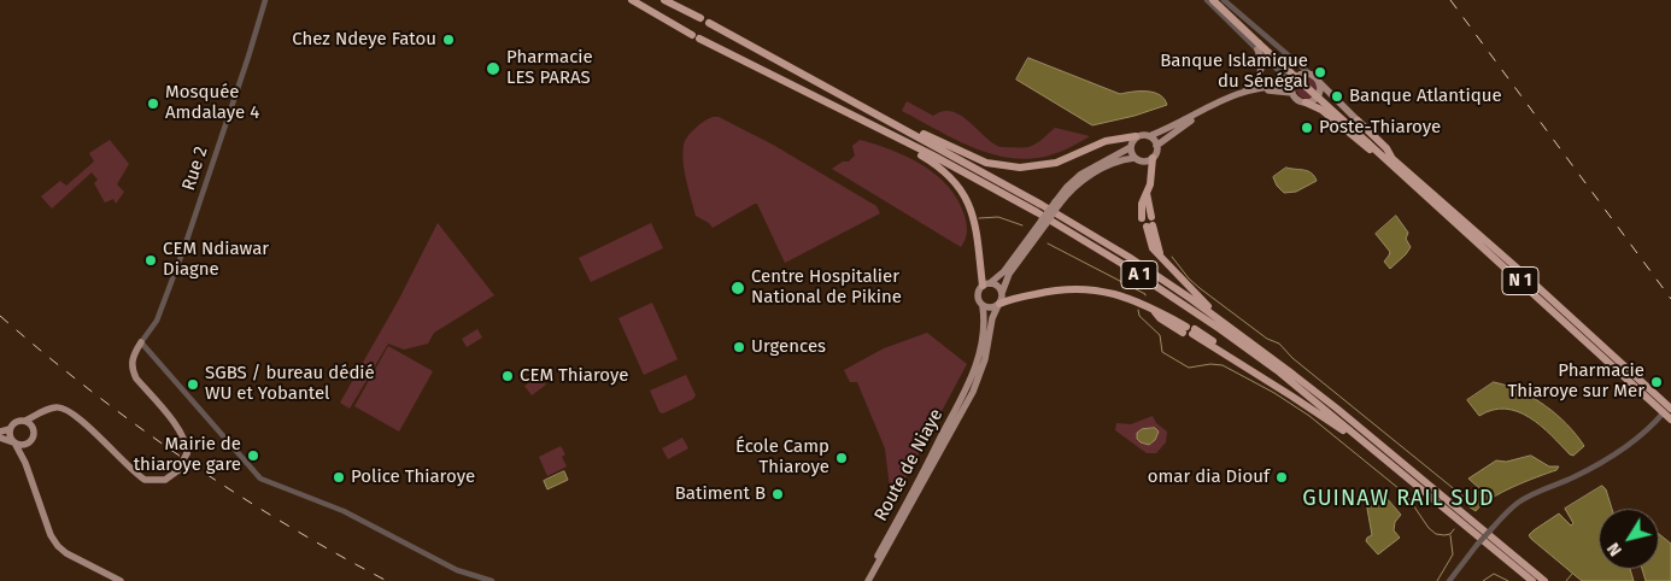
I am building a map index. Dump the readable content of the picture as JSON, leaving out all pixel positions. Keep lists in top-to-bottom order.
{
  "streets": {
    "highway": ["A 1", "N 1"],
    "main road": ["Route de Niaye"],
    "street": ["Rue 2"]
  },
  "districts": ["GUINAW RAIL SUD"],
  "places": [
    "Chez Ndeye Fatou",
    "Pharmacie LES PARAS",
    "Banque Islamique du Sénégal",
    "Banque Atlantique",
    "Mosquée Amdalaye 4",
    "Poste-Thiaroye",
    "CEM Ndiawar Diagne",
    "Centre Hospitalier National de Pikine",
    "Urgences",
    "CEM Thiaroye",
    "Pharmacie Thiaroye sur Mer",
    "SGBS / bureau dédié WU et Yobantel",
    "Mairie de thiaroye gare",
    "École Camp Thiaroye",
    "Police Thiaroye",
    "omar dia Diouf",
    "Batiment B"
  ],
  "north": "bottom left"
}
